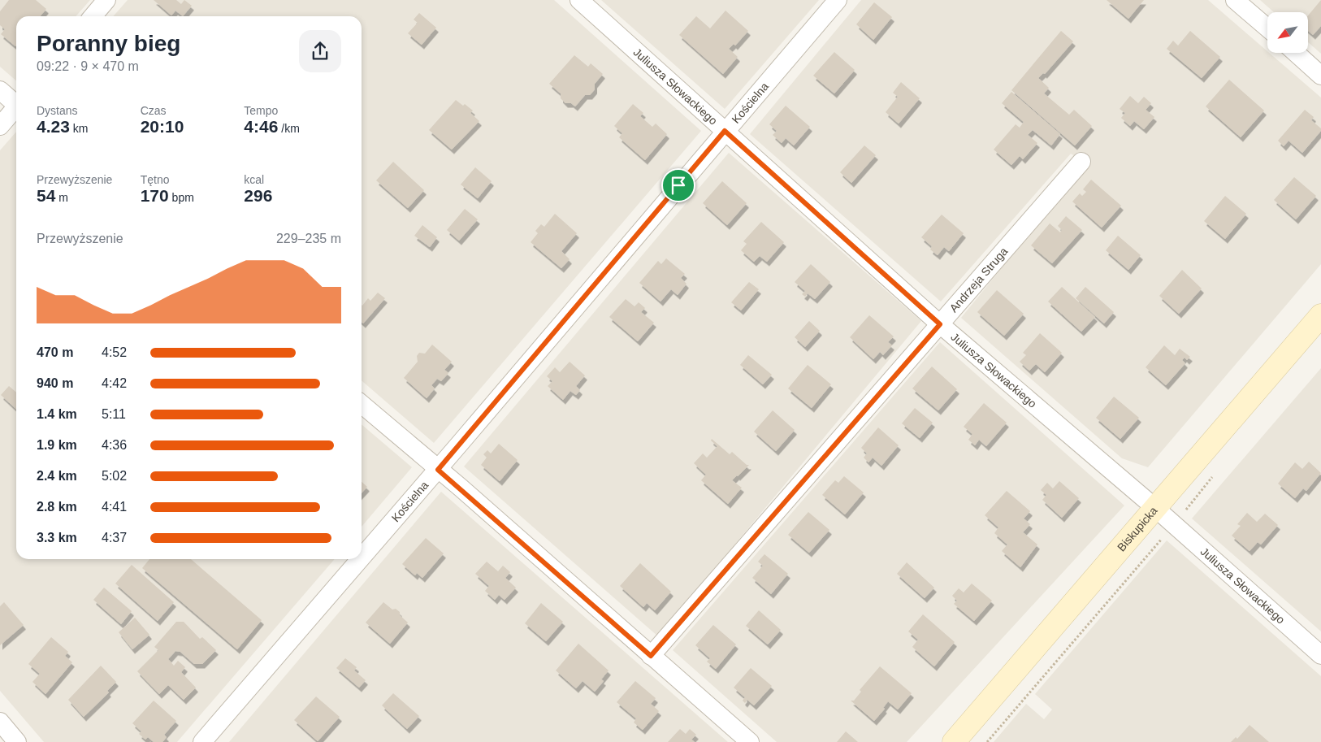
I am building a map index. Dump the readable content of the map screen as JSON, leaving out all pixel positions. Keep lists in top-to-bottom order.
{
  "streets": {
    "main road": ["Biskupicka"],
    "street": ["Juliusza Słowackiego", "Kościelna", "Andrzeja Struga"]
  },
  "crossings": [
    ["Juliusza Słowackiego", "Kościelna"],
    ["Juliusza Słowackiego", "Andrzeja Struga"],
    ["Juliusza Słowackiego", "Biskupicka"]
  ],
  "north": "bottom left",
  "page": {
    "heading": ["Poranny bieg", "09:22 · 9 × 470 m"],
    "stats": [
      ["Dystans", "4.23 km"],
      ["Czas", "20:10"],
      ["Tempo", "4:46 /km"],
      ["Przewyższenie", "54 m"],
      ["Tętno", "170 bpm"],
      ["kcal", "296"]
    ],
    "chart": ["Przewyższenie", "229–235 m"],
    "list": [
      {
        "name": "470 m",
        "note": "4:52"
      },
      {
        "name": "940 m",
        "note": "4:42"
      },
      {
        "name": "1.4 km",
        "note": "5:11"
      },
      {
        "name": "1.9 km",
        "note": "4:36"
      },
      {
        "name": "2.4 km",
        "note": "5:02"
      },
      {
        "name": "2.8 km",
        "note": "4:41"
      },
      {
        "name": "3.3 km",
        "note": "4:37"
      }
    ]
  }
}
